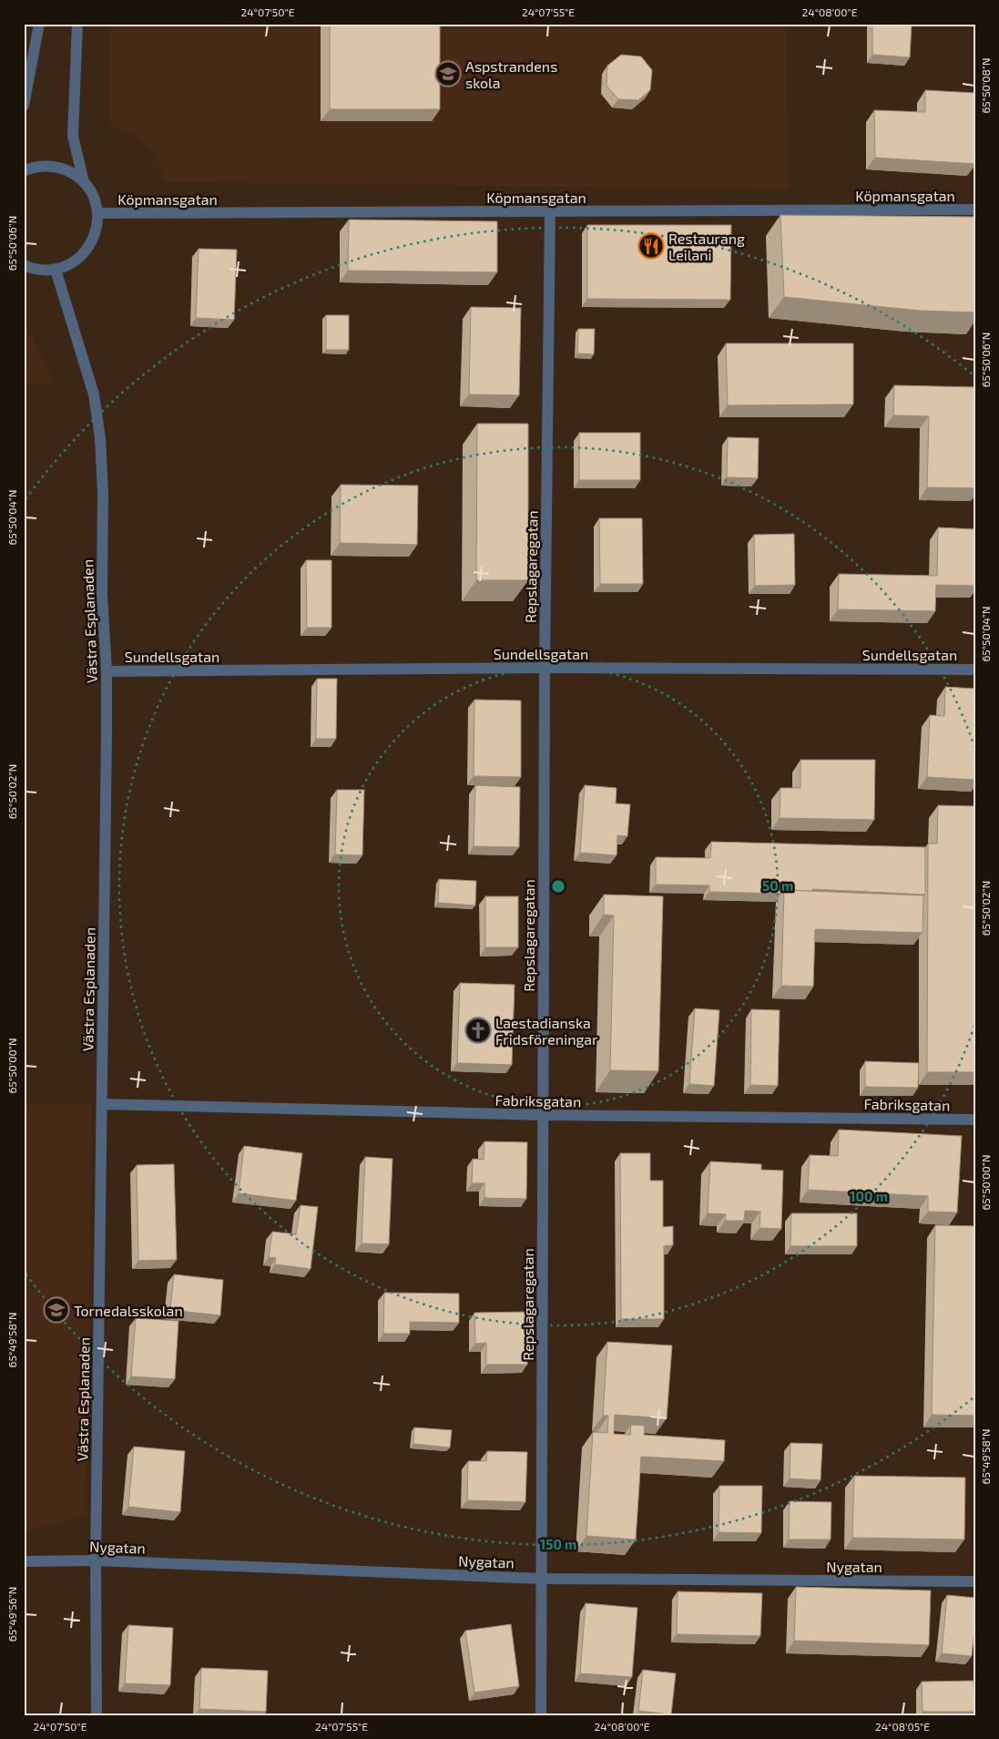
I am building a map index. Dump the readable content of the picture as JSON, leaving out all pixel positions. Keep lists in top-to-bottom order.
{
  "streets": {
    "street": [
      "Köpmansgatan",
      "Repslagaregatan",
      "Västra Esplanaden",
      "Sundellsgatan",
      "Fabriksgatan",
      "Nygatan"
    ]
  },
  "crossings": [
    ["Köpmansgatan", "Repslagaregatan"],
    ["Repslagaregatan", "Sundellsgatan"],
    ["Repslagaregatan", "Fabriksgatan"],
    ["Repslagaregatan", "Nygatan"],
    ["Västra Esplanaden", "Sundellsgatan"],
    ["Västra Esplanaden", "Fabriksgatan"],
    ["Västra Esplanaden", "Nygatan"]
  ],
  "places": {
    "school or university": ["Aspstrandens skola", "Tornedalsskolan"],
    "restaurant": ["Restaurang Leilani"],
    "church": ["Laestadianska Fridsföreningar"]
  },
  "coordinates": [
    "24°07'50\"E",
    "24°07'55\"E",
    "24°08'00\"E",
    "65°50'08\"N",
    "65°50'06\"N",
    "65°50'04\"N",
    "65°50'02\"N",
    "65°50'00\"N",
    "65°49'58\"N",
    "65°49'56\"N",
    "24°08'05\"E"
  ],
  "rings": ["50 m", "100 m", "150 m"]
}
